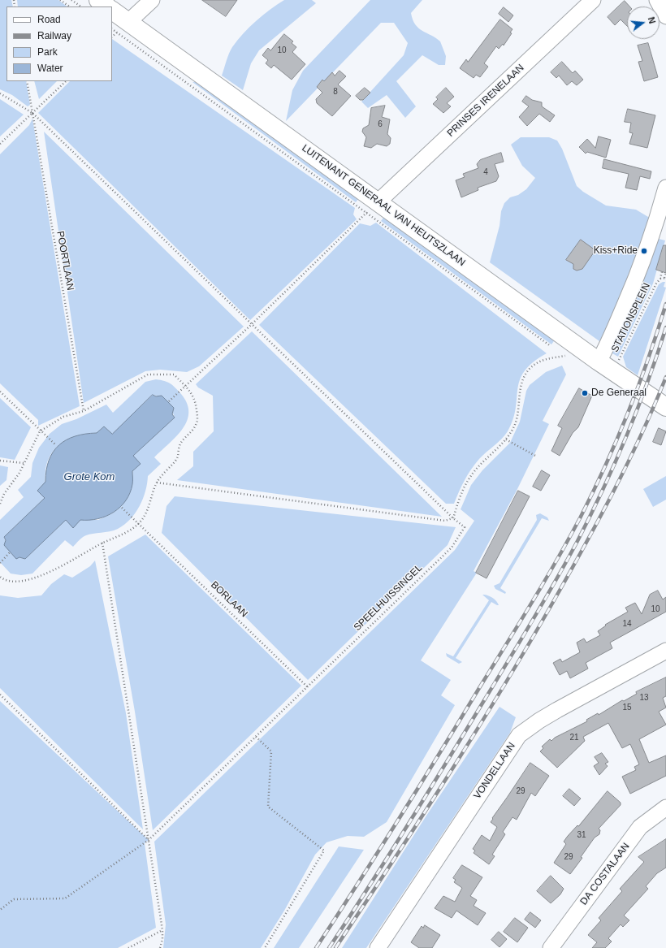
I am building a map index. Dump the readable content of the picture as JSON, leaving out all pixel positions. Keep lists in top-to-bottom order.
{
  "streets": {
    "main road": ["LUITENANT GENERAAL VAN HEUTSZLAAN"],
    "street": ["PRINSES IRENELAAN", "VONDELLAAN", "DA COSTALAAN"],
    "path": [
      "POORTLAAN",
      "STATIONSPLEIN",
      "SPEELHUISSINGEL",
      "BORLAAN"
    ]
  },
  "crossings": [
    ["PRINSES IRENELAAN", "LUITENANT GENERAAL VAN HEUTSZLAAN"],
    ["SPEELHUISSINGEL", "BORLAAN"]
  ],
  "water": ["Grote Kom"],
  "places": ["Kiss+Ride", "De Generaal"],
  "house_numbers": [
    "10",
    "8",
    "6",
    "4",
    "10",
    "14",
    "13",
    "15",
    "21",
    "29",
    "31",
    "29"
  ],
  "legend": [
    "Road",
    "Railway",
    "Park",
    "Water"
  ],
  "north": "right"
}
